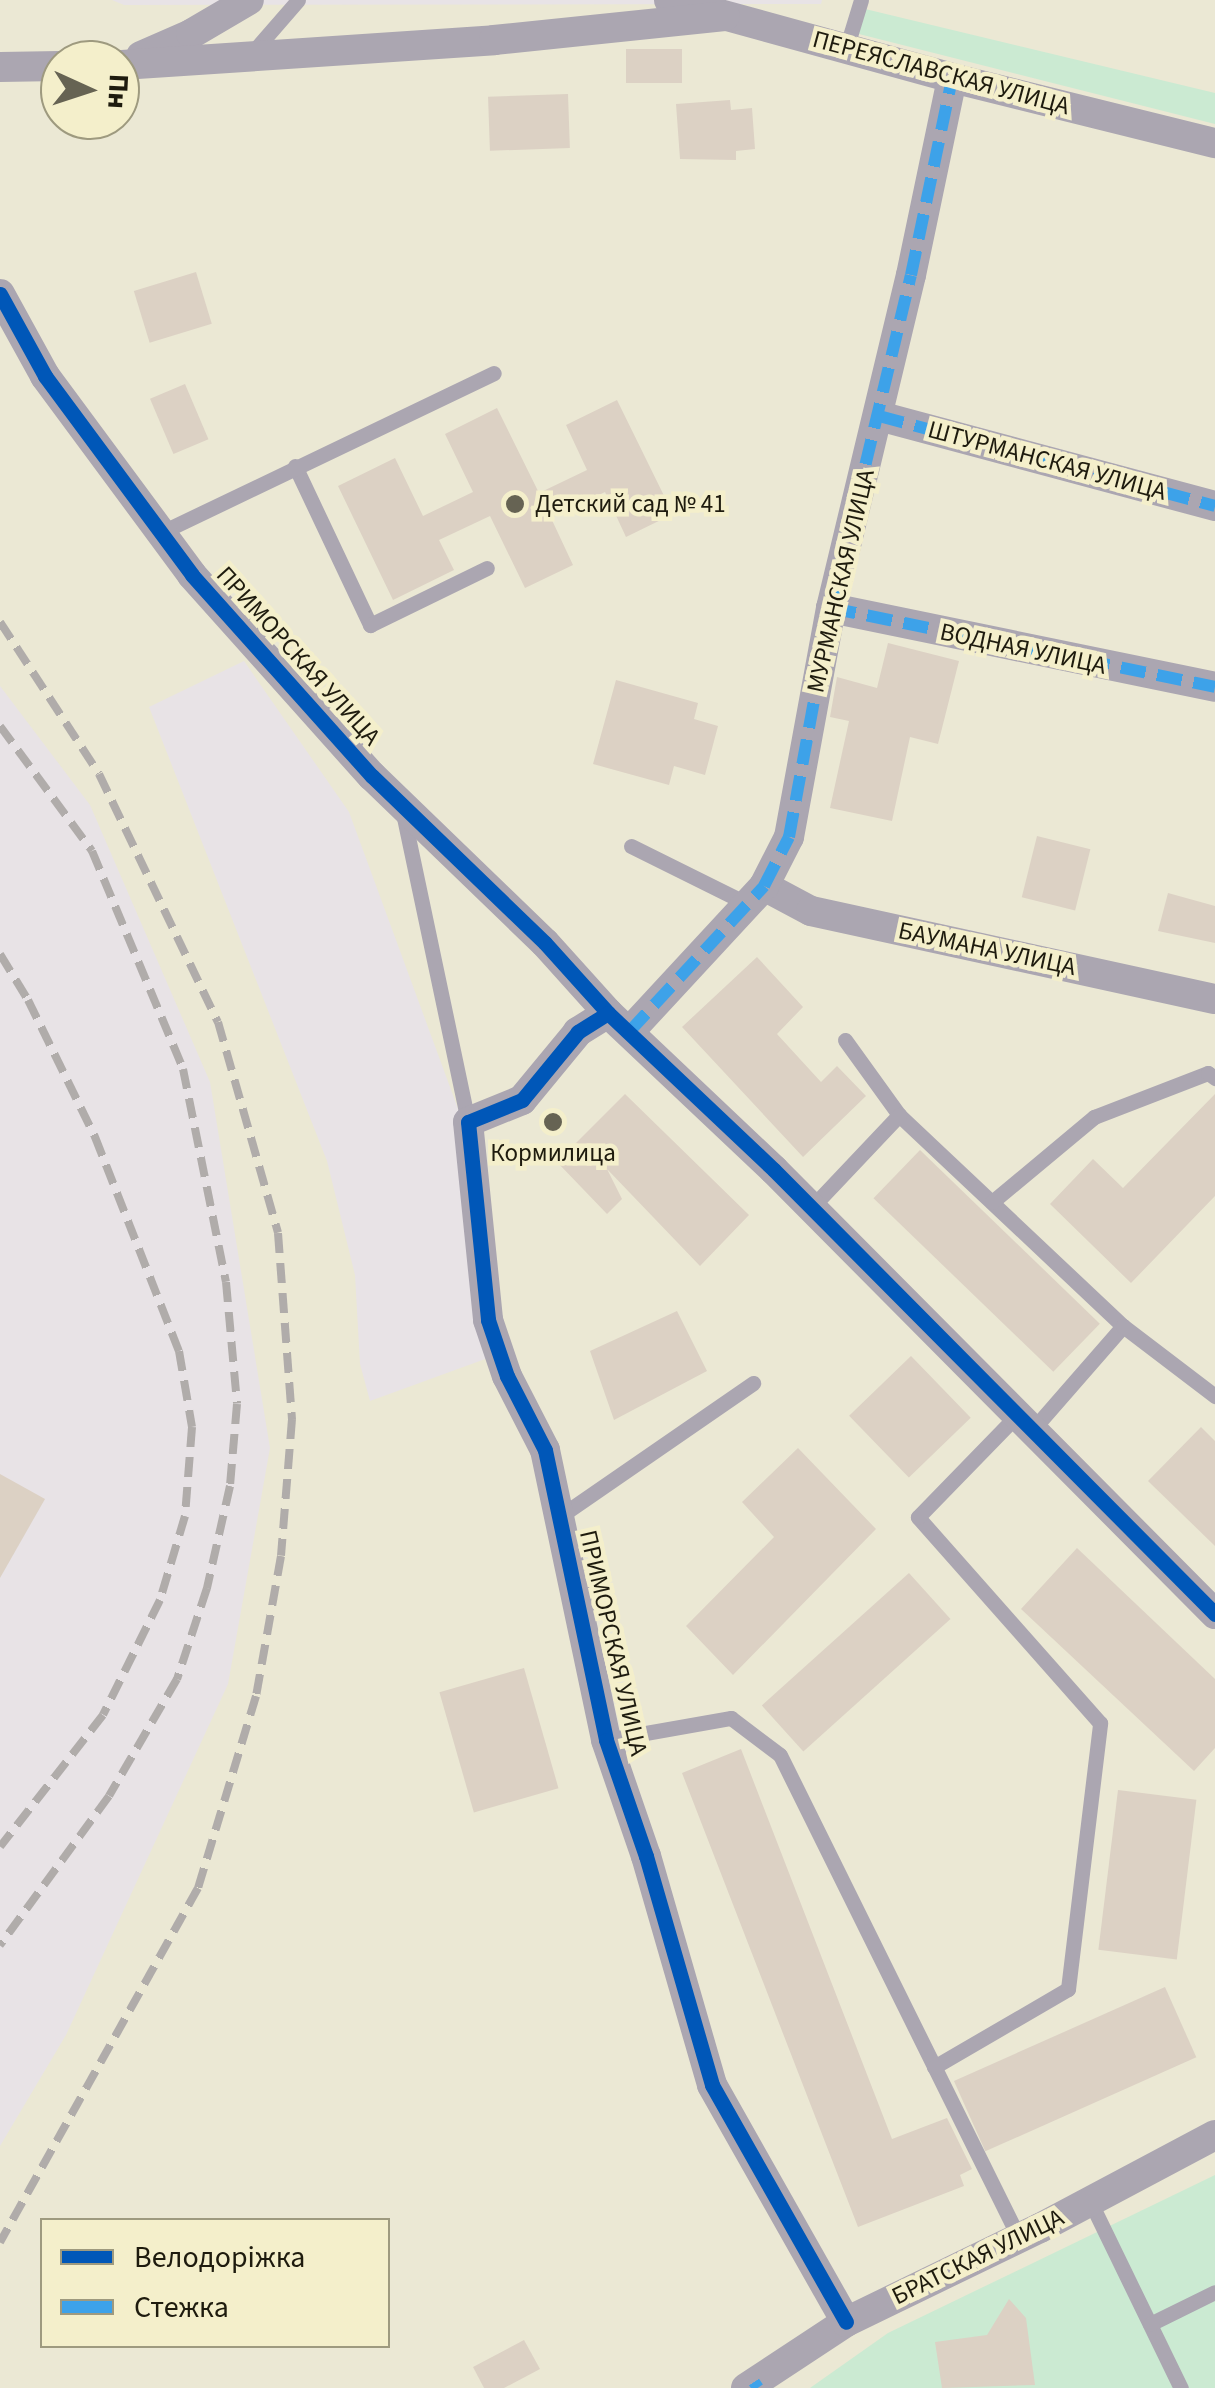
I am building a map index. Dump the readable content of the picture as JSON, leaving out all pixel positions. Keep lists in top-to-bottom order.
{
  "streets": {
    "street": [
      "ПЕРЕЯСЛАВСКАЯ УЛИЦА",
      "ШТУРМАНСКАЯ УЛИЦА",
      "МУРМАНСКАЯ УЛИЦА",
      "ВОДНАЯ УЛИЦА",
      "ПРИМОРСКАЯ УЛИЦА",
      "БАУМАНА УЛИЦА",
      "БРАТСКАЯ УЛИЦА"
    ]
  },
  "crossings": [
    ["ПЕРЕЯСЛАВСКАЯ УЛИЦА", "МУРМАНСКАЯ УЛИЦА"],
    ["ШТУРМАНСКАЯ УЛИЦА", "МУРМАНСКАЯ УЛИЦА"],
    ["МУРМАНСКАЯ УЛИЦА", "ВОДНАЯ УЛИЦА"],
    ["МУРМАНСКАЯ УЛИЦА", "ПРИМОРСКАЯ УЛИЦА"],
    ["МУРМАНСКАЯ УЛИЦА", "БАУМАНА УЛИЦА"],
    ["ПРИМОРСКАЯ УЛИЦА", "БРАТСКАЯ УЛИЦА"]
  ],
  "places": ["Детский сад № 41", "Кормилица"],
  "legend": ["Велодоріжка", "Стежка"],
  "north": "right"
}
